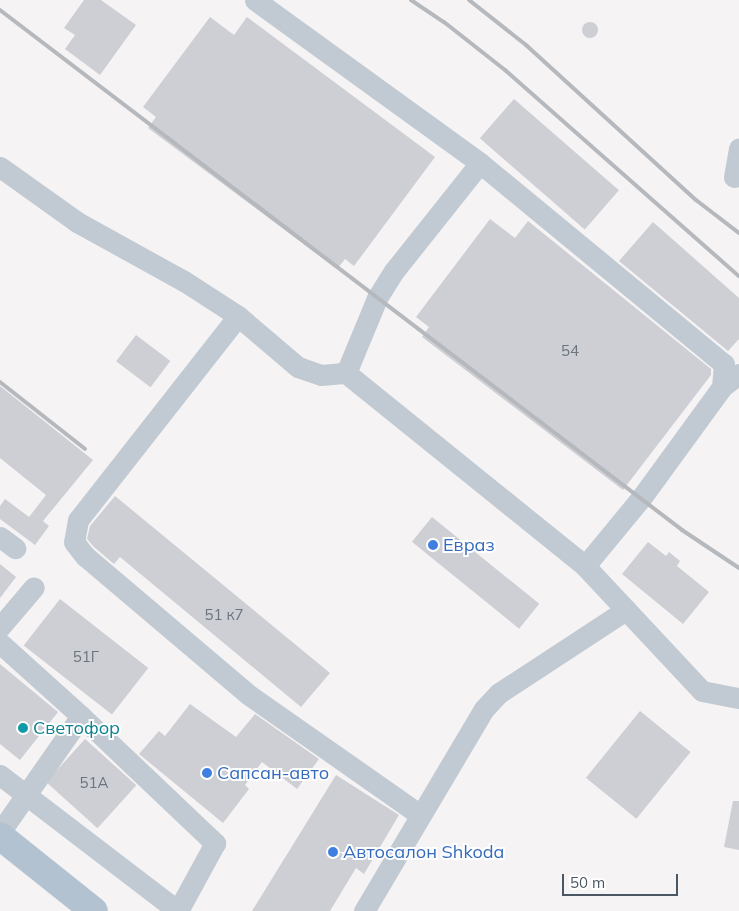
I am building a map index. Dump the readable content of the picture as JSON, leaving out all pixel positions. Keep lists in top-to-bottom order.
{
  "places": [
    "Евраз",
    "Светофор",
    "Сапсан-авто",
    "Автосалон Shkoda"
  ],
  "house_numbers": [
    "54",
    "51 к7",
    "51Г",
    "51А"
  ],
  "scale_bar": "50 m"
}
